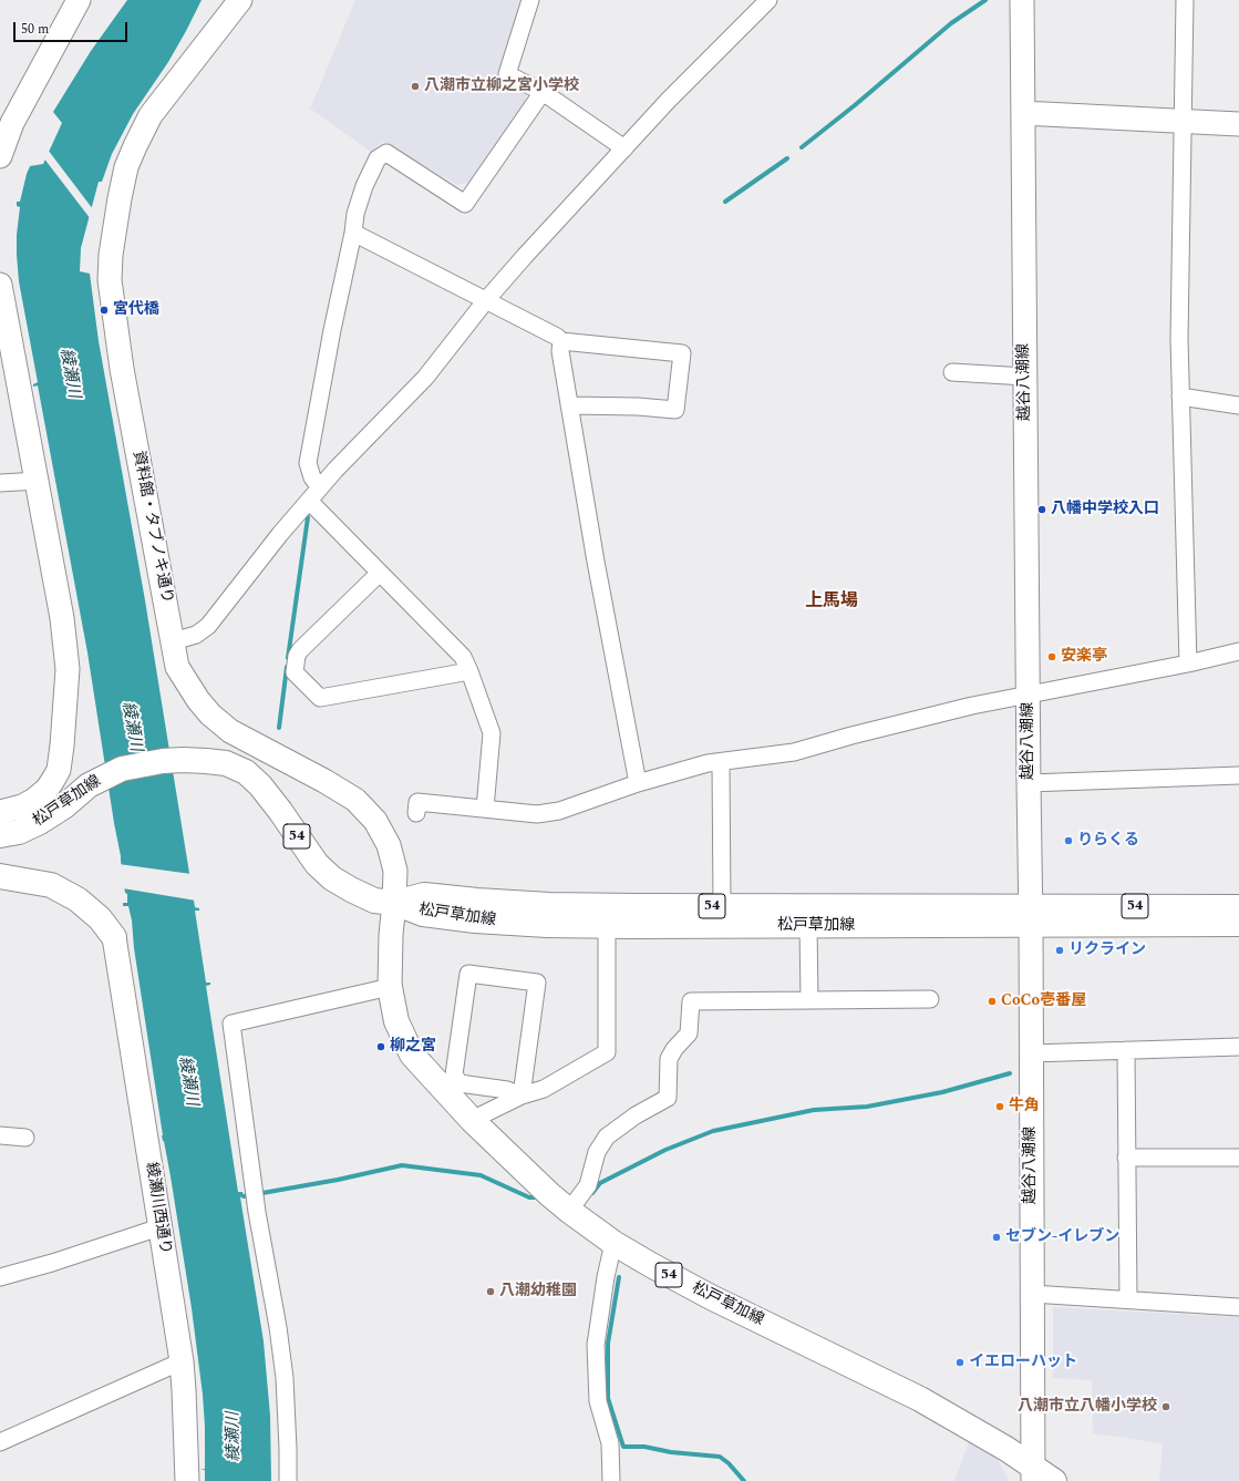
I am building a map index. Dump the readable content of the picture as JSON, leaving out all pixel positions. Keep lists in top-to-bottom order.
{
  "streets": {
    "main road": ["松戸草加線", "54"],
    "street": ["越谷八潮線", "資料館・タブノキ通り", "綾瀬川西通り"]
  },
  "crossings": [
    ["越谷八潮線", "松戸草加線"],
    ["資料館・タブノキ通り", "松戸草加線"]
  ],
  "districts": ["上馬場"],
  "water": ["綾瀬川"],
  "places": [
    "八潮市立柳之宮小学校",
    "宮代橋",
    "八幡中学校入口",
    "安楽亭",
    "りらくる",
    "リクライン",
    "CoCo壱番屋",
    "柳之宮",
    "牛角",
    "セブン-イレブン",
    "八潮幼稚園",
    "イエローハット",
    "八潮市立八幡小学校"
  ],
  "scale_bar": "50 m"
}
